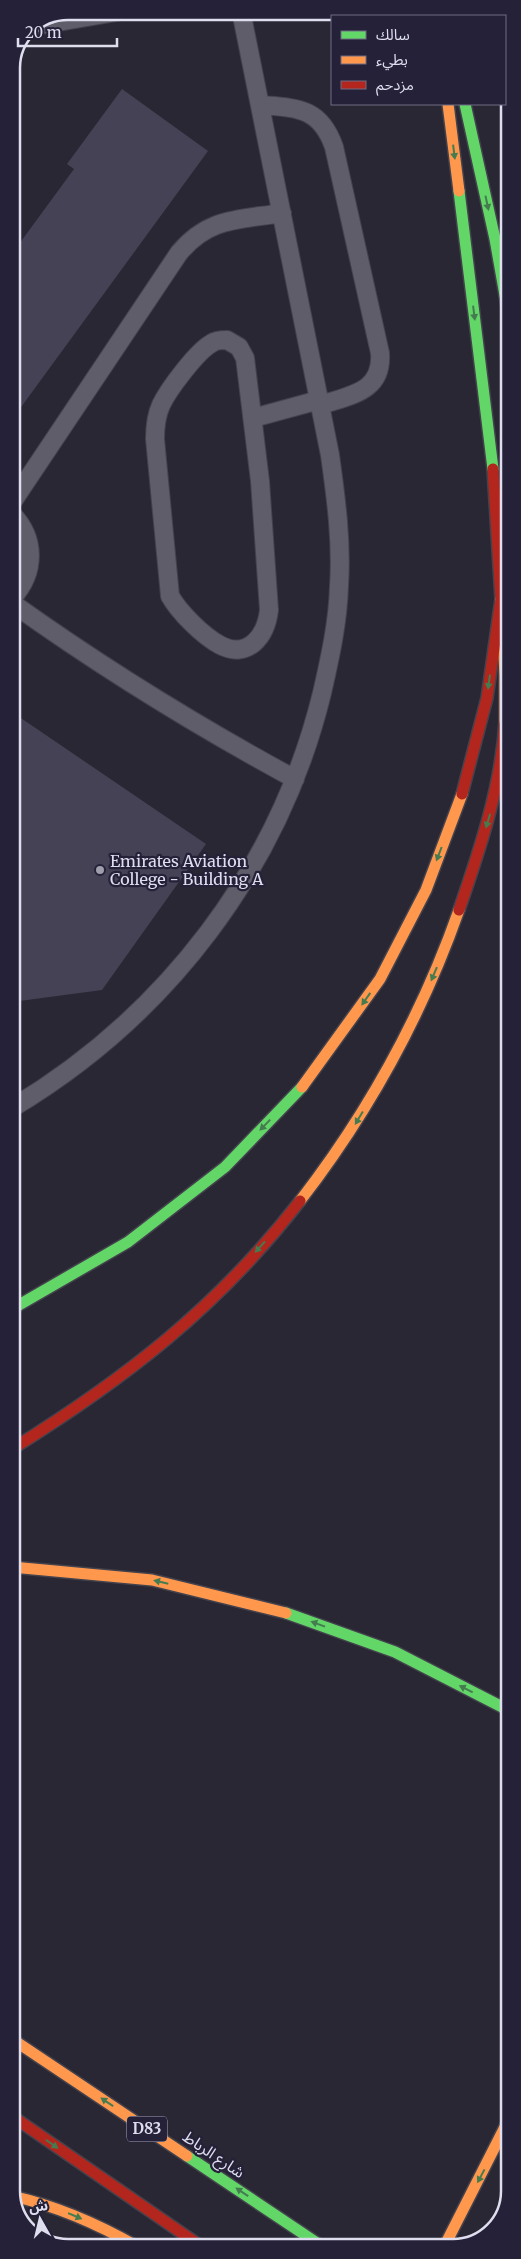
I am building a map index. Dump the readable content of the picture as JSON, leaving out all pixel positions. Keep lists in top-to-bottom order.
{
  "streets": {
    "main road": ["D83", "شارع الرباط"]
  },
  "places": ["Emirates Aviation College - Building A"],
  "legend": ["سالك", "بطيء", "مزدحم"],
  "scale_bar": "20 m",
  "north": "top"
}
